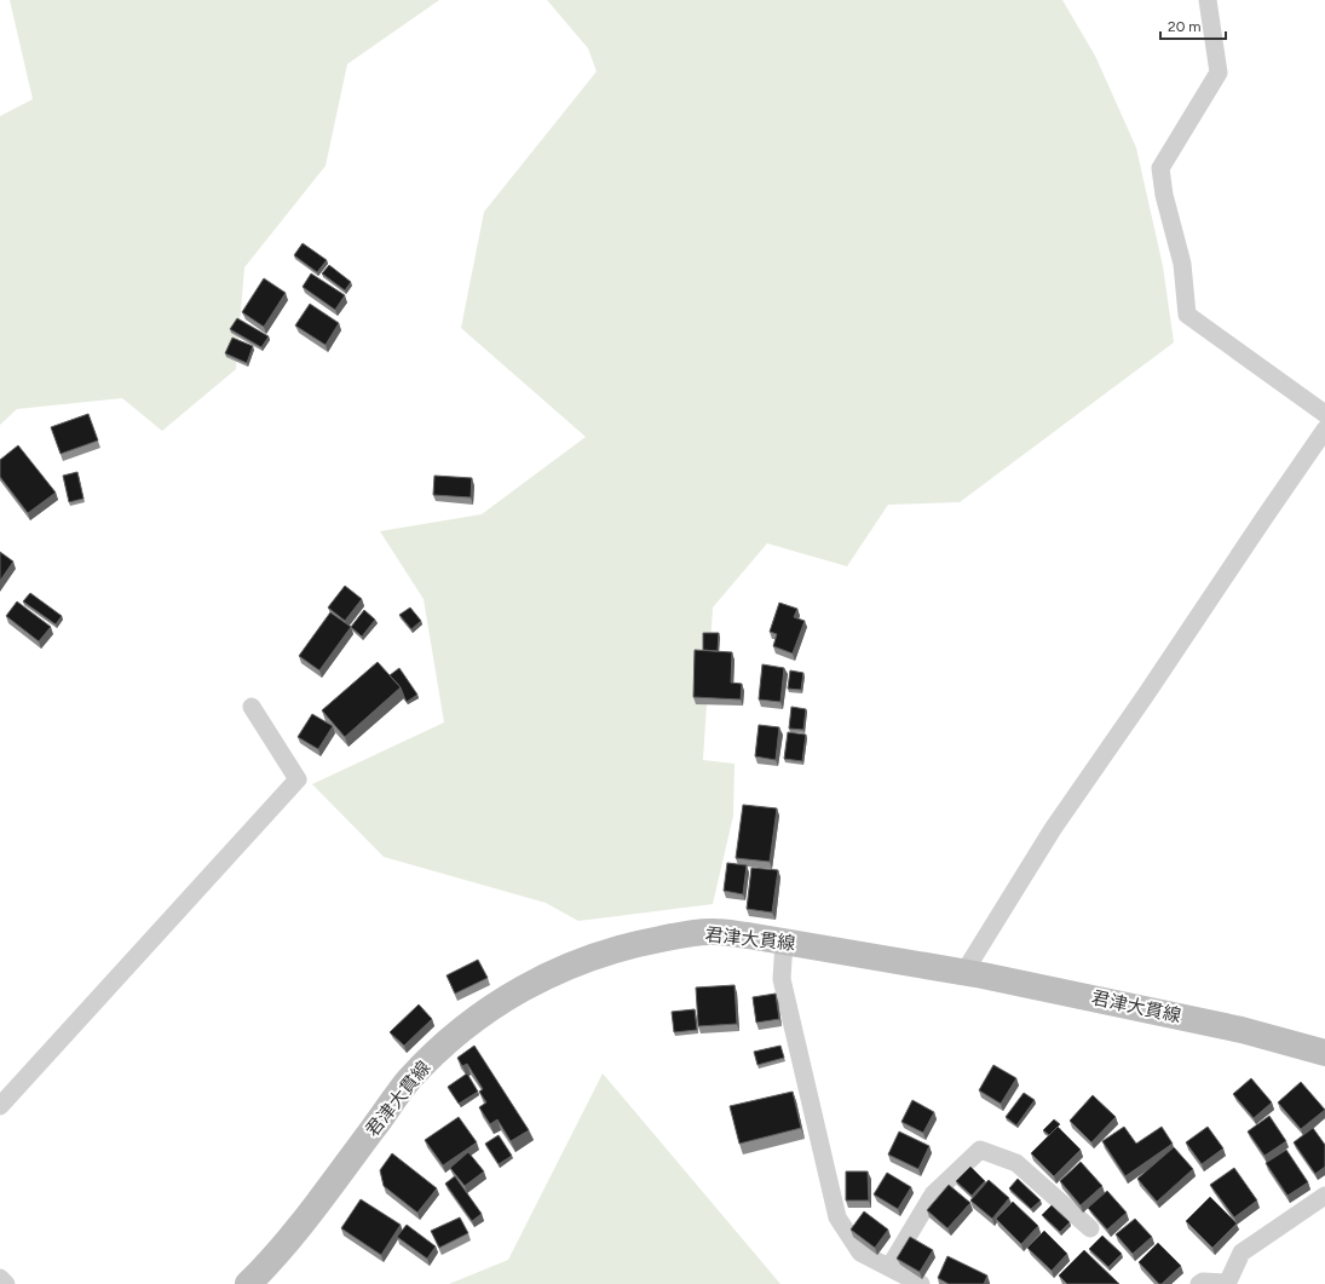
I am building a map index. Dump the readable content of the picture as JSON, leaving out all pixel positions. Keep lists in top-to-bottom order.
{
  "streets": {
    "main road": ["君津大貫線"]
  },
  "scale_bar": "20 m"
}
